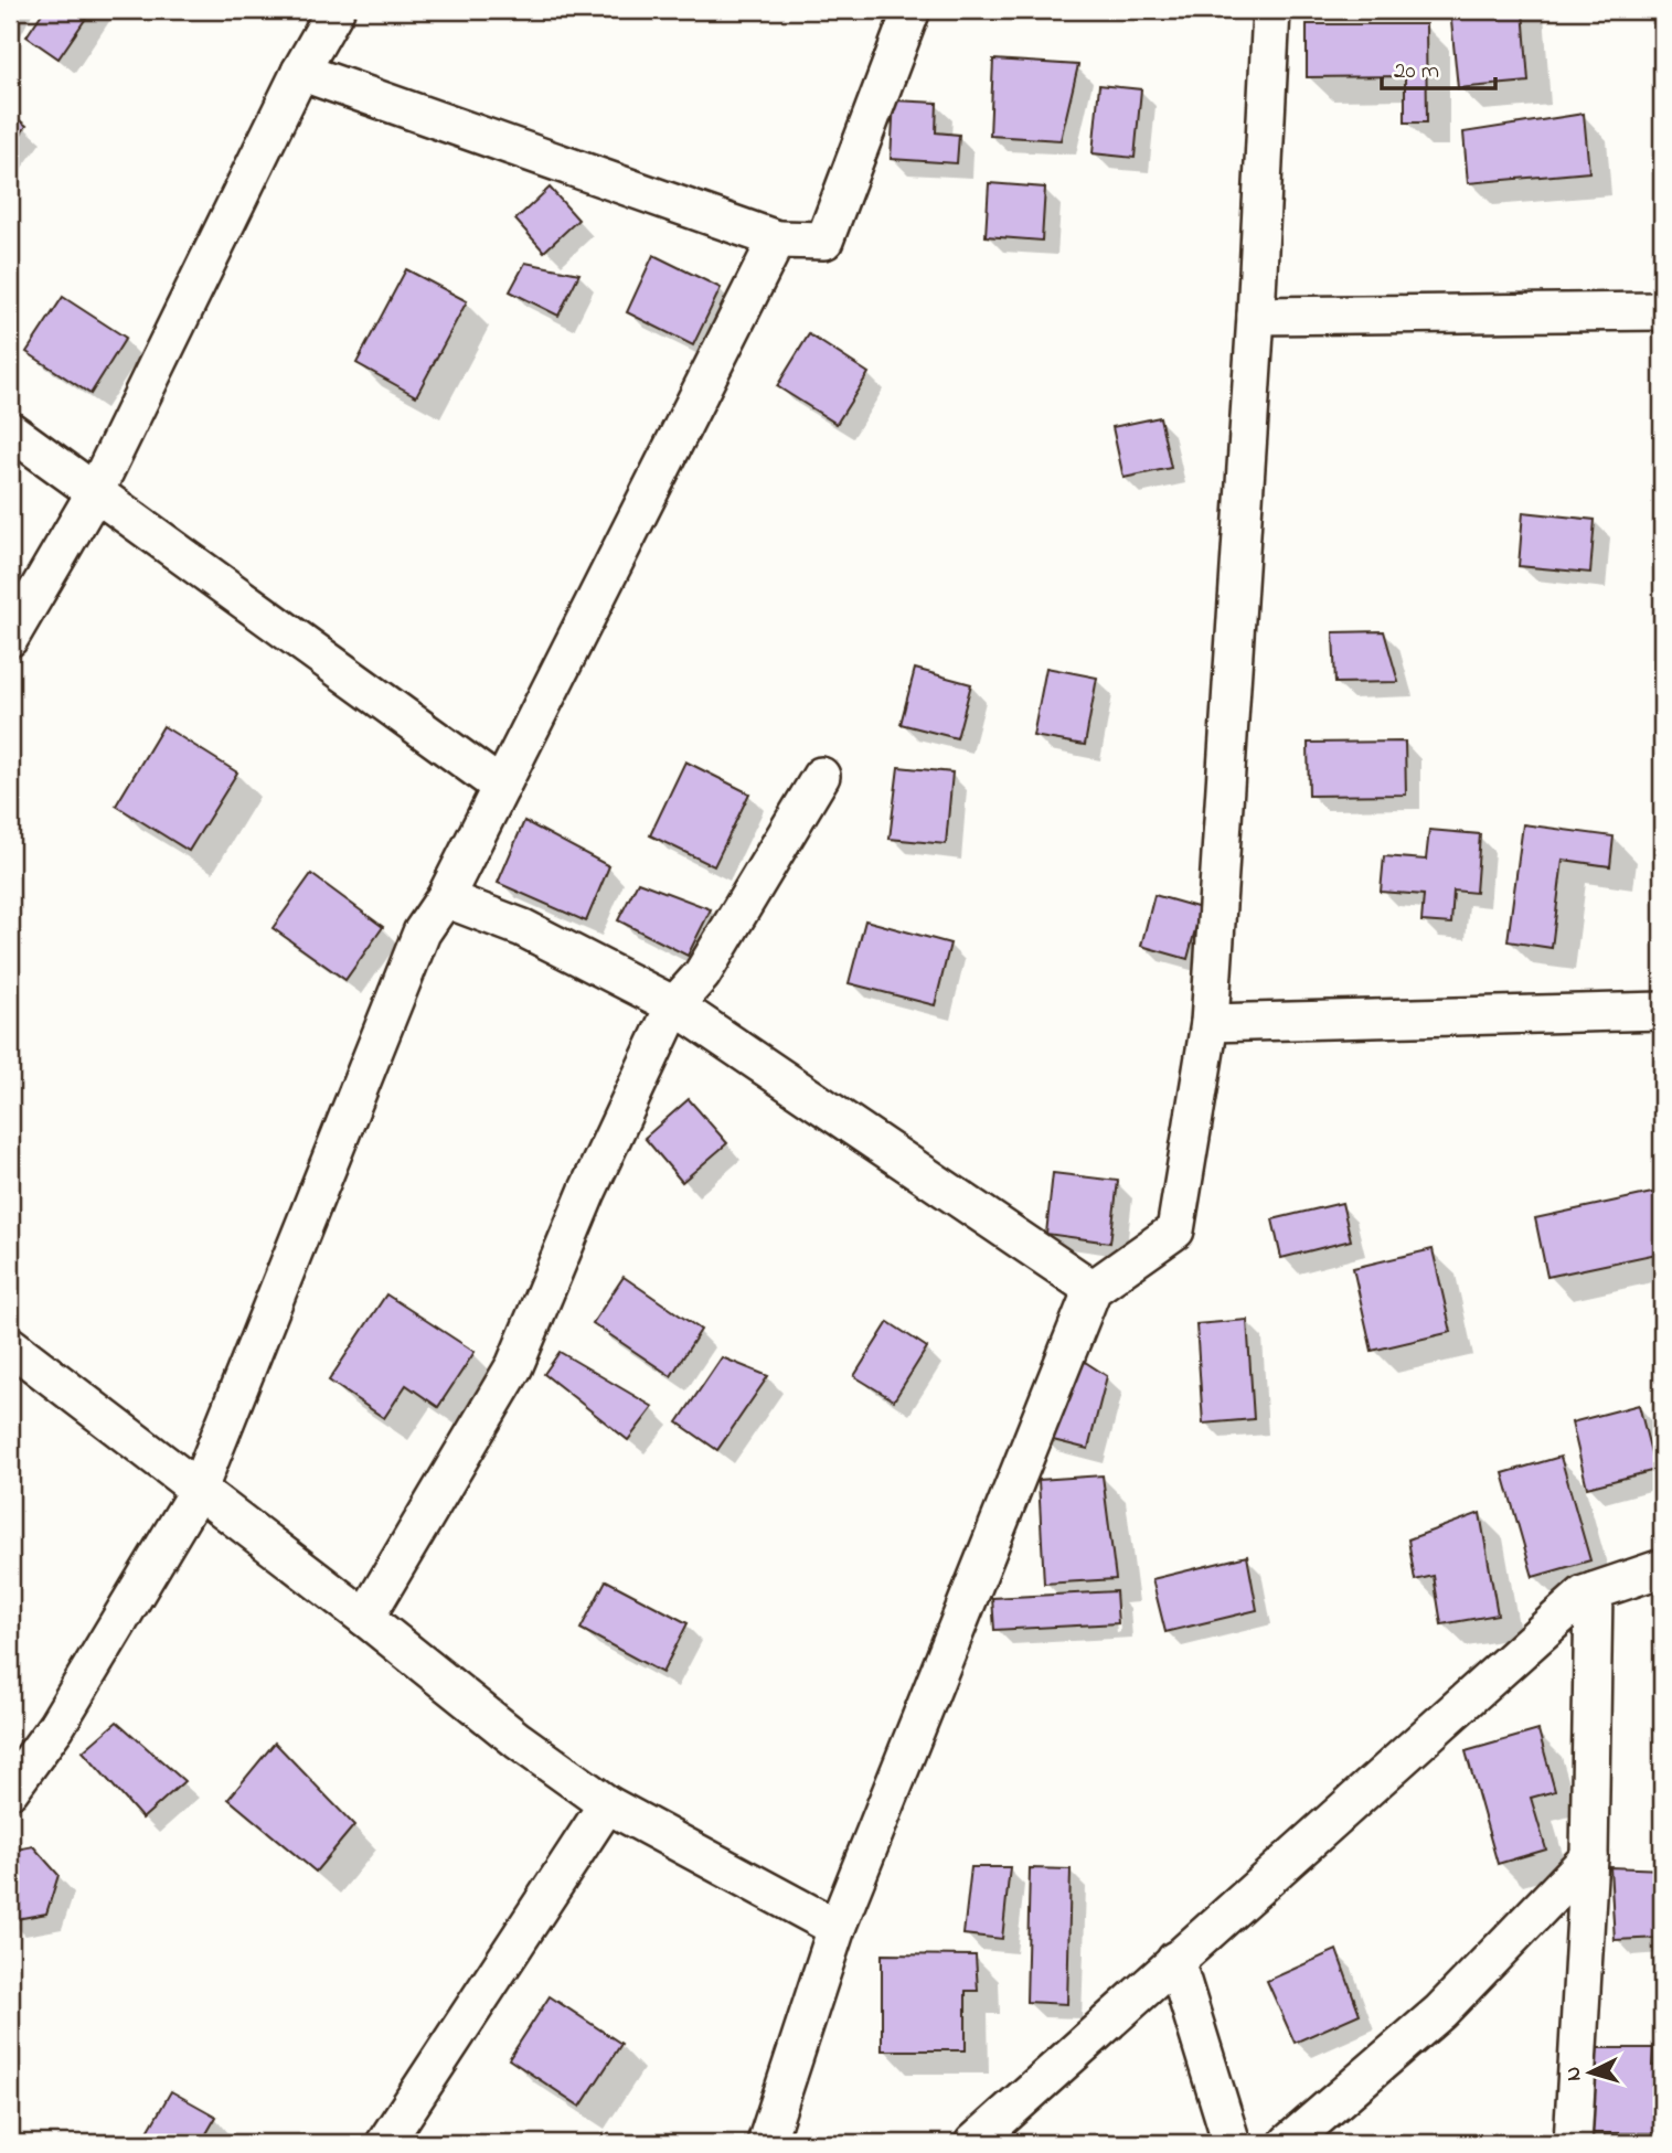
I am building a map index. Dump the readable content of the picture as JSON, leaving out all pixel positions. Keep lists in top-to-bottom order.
{
  "scale_bar": "20 m",
  "north": "left"
}
